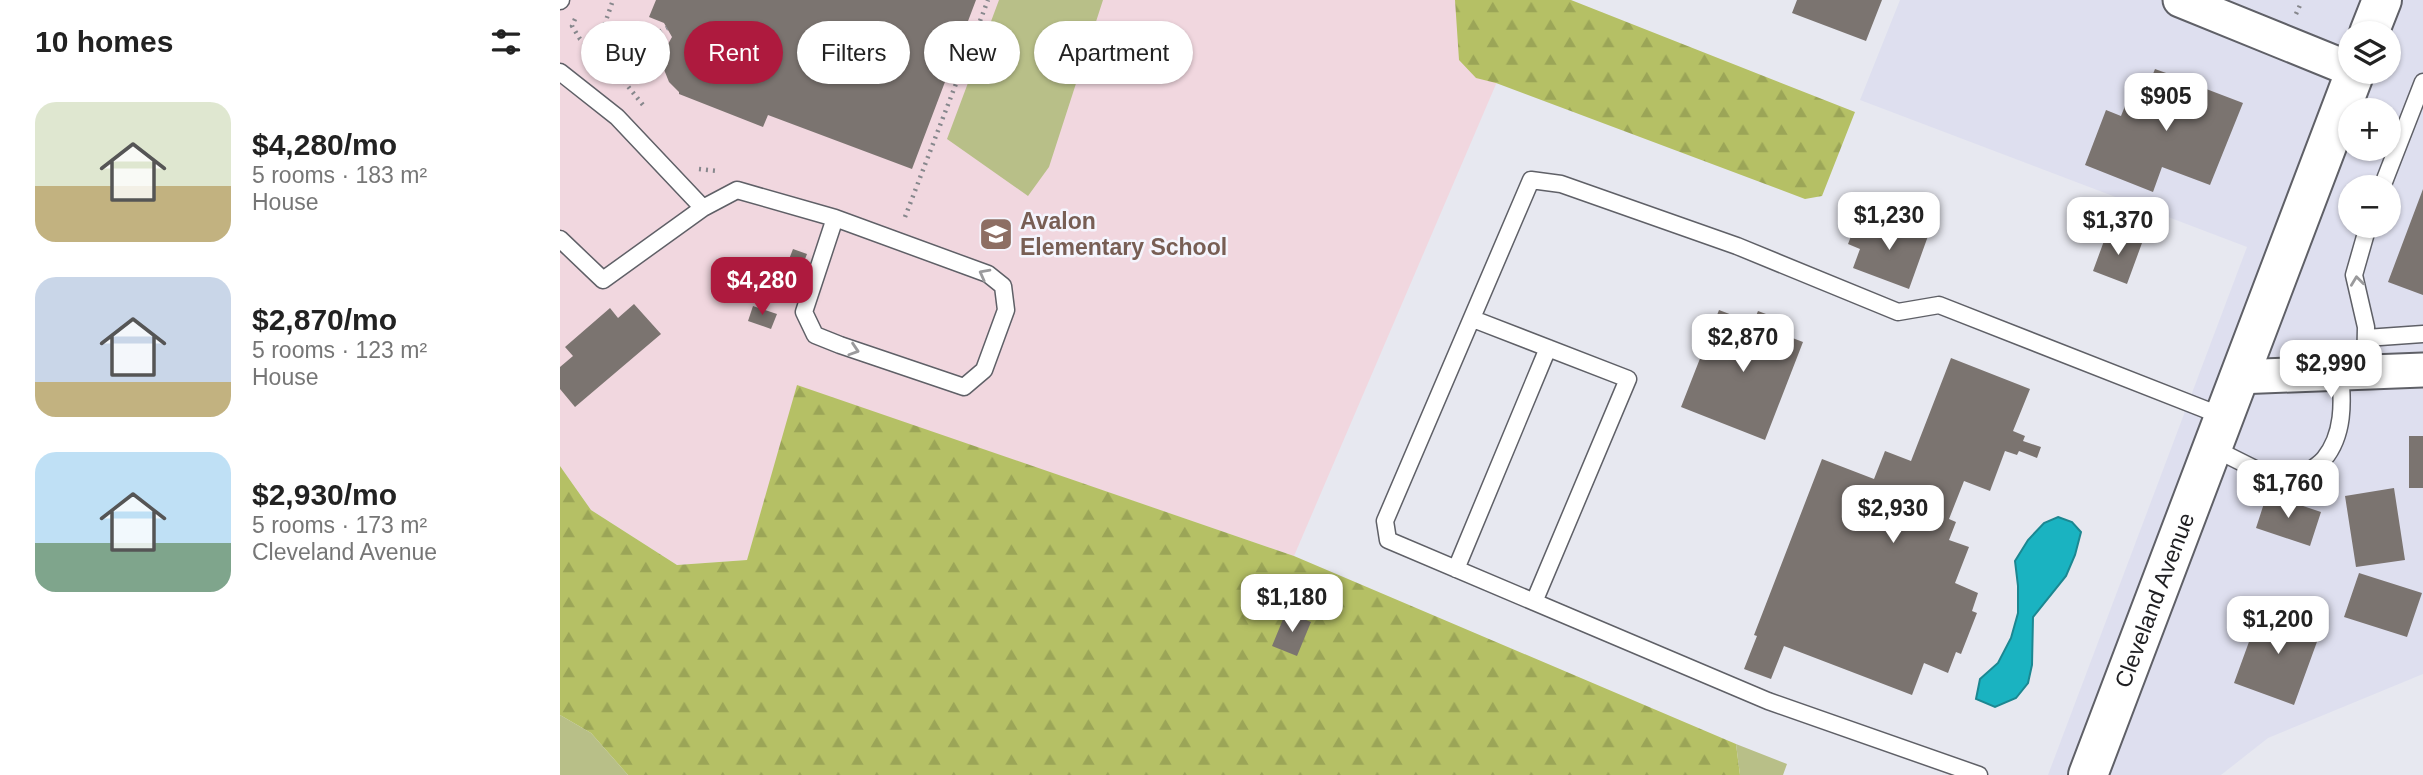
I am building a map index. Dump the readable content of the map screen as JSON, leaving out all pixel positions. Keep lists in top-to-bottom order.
{
  "streets": {
    "main road": ["Cleveland Avenue"]
  },
  "places": {
    "school or university": ["Avalon Elementary School"]
  },
  "page": {
    "heading": "10 homes",
    "map_buttons": ["+", "−"],
    "chip": [
      "Buy",
      "Rent",
      "Filters",
      "New",
      "Apartment"
    ],
    "price": [
      "$905",
      "$1,230",
      "$1,370",
      "$4,280",
      "$2,870",
      "$2,990",
      "$1,760",
      "$2,930",
      "$1,180",
      "$1,200"
    ],
    "list": [
      {
        "name": "$4,280/mo",
        "note": "5 rooms · 183 m² · House"
      },
      {
        "name": "$2,870/mo",
        "note": "5 rooms · 123 m² · House"
      },
      {
        "name": "$2,930/mo",
        "note": "5 rooms · 173 m² · Cleveland Avenue"
      }
    ]
  }
}
